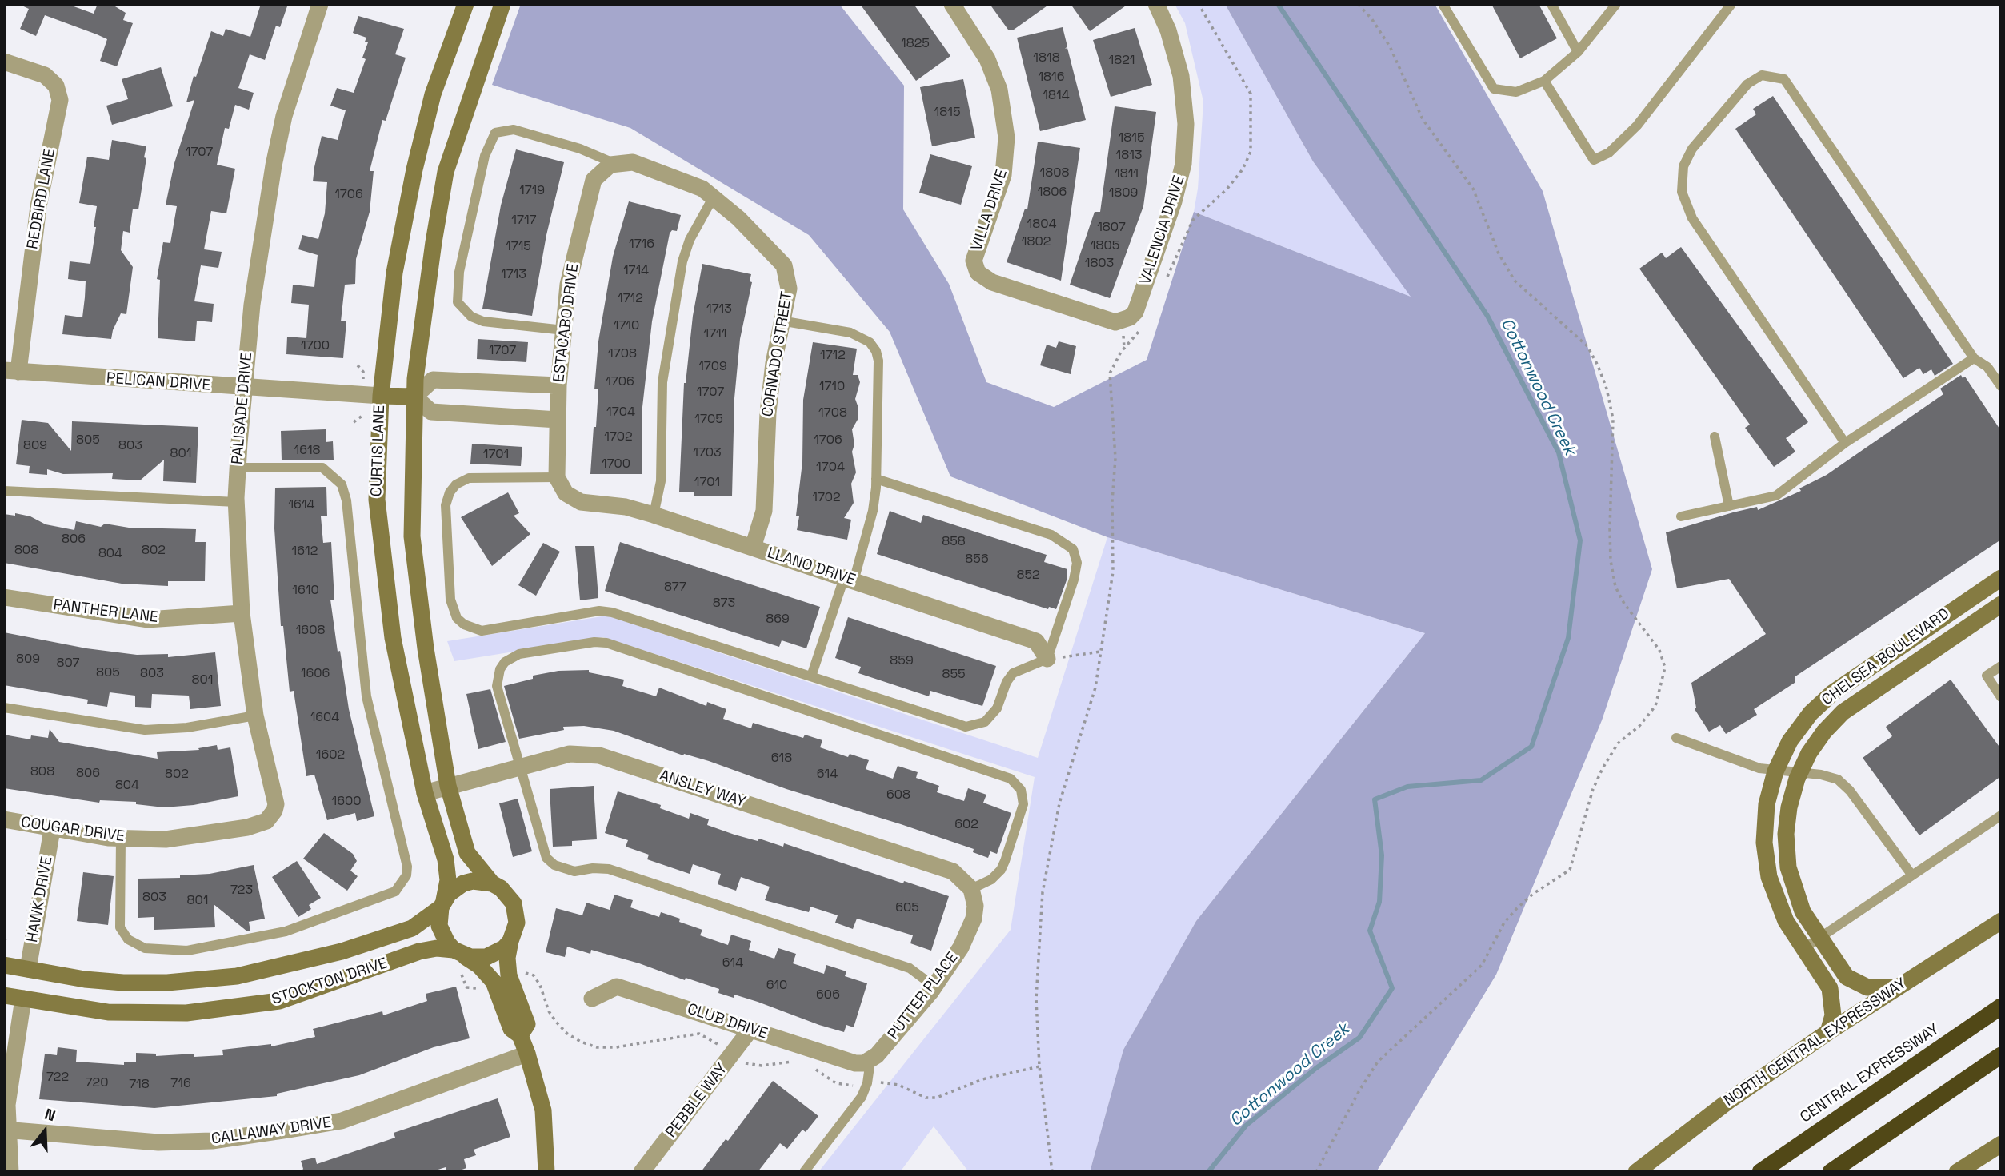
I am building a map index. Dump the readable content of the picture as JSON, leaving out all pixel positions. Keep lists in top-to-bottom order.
{
  "streets": {
    "highway": ["CENTRAL EXPRESSWAY"],
    "street": [
      "REDBIRD LANE",
      "VILLA DRIVE",
      "VALENCIA DRIVE",
      "ESTACABO DRIVE",
      "CORNADO STREET",
      "PELICAN DRIVE",
      "PALISADE DRIVE",
      "CURTIS LANE",
      "LLANO DRIVE",
      "PANTHER LANE",
      "CHELSEA BOULEVARD",
      "ANSLEY WAY",
      "COUGAR DRIVE",
      "HAWK DRIVE",
      "STOCKTON DRIVE",
      "PUTTER PLACE",
      "CLUB DRIVE",
      "NORTH CENTRAL EXPRESSWAY",
      "PEBBLE WAY",
      "CALLAWAY DRIVE"
    ]
  },
  "crossings": [
    ["REDBIRD LANE", "PELICAN DRIVE"],
    ["VILLA DRIVE", "VALENCIA DRIVE"],
    ["ESTACABO DRIVE", "CORNADO STREET"],
    ["ESTACABO DRIVE", "LLANO DRIVE"],
    ["CORNADO STREET", "LLANO DRIVE"],
    ["PELICAN DRIVE", "PALISADE DRIVE"],
    ["PELICAN DRIVE", "CURTIS LANE"],
    ["PALISADE DRIVE", "PANTHER LANE"],
    ["PALISADE DRIVE", "COUGAR DRIVE"],
    ["CURTIS LANE", "ANSLEY WAY"],
    ["CURTIS LANE", "STOCKTON DRIVE"],
    ["CHELSEA BOULEVARD", "NORTH CENTRAL EXPRESSWAY"],
    ["ANSLEY WAY", "PUTTER PLACE"],
    ["COUGAR DRIVE", "HAWK DRIVE"],
    ["HAWK DRIVE", "STOCKTON DRIVE"],
    ["PUTTER PLACE", "CLUB DRIVE"],
    ["CLUB DRIVE", "PEBBLE WAY"]
  ],
  "water": ["Cottonwood Creek"],
  "house_numbers": [
    "1825",
    "1818",
    "1821",
    "1816",
    "1814",
    "1815",
    "1815",
    "1707",
    "1813",
    "1808",
    "1811",
    "1719",
    "1806",
    "1809",
    "1706",
    "1717",
    "1804",
    "1807",
    "1802",
    "1716",
    "1805",
    "1715",
    "1803",
    "1714",
    "1713",
    "1712",
    "1713",
    "1710",
    "1711",
    "1700",
    "1707",
    "1708",
    "1712",
    "1709",
    "1706",
    "1710",
    "1707",
    "1704",
    "1708",
    "1705",
    "1702",
    "805",
    "1706",
    "809",
    "803",
    "1618",
    "1703",
    "801",
    "1701",
    "1700",
    "1704",
    "1701",
    "1702",
    "1614",
    "806",
    "858",
    "808",
    "802",
    "1612",
    "804",
    "856",
    "852",
    "877",
    "1610",
    "873",
    "869",
    "1608",
    "809",
    "859",
    "807",
    "805",
    "803",
    "1606",
    "855",
    "801",
    "1604",
    "1602",
    "618",
    "808",
    "806",
    "802",
    "614",
    "804",
    "608",
    "1600",
    "602",
    "723",
    "803",
    "801",
    "605",
    "614",
    "610",
    "606",
    "722",
    "720",
    "716",
    "718"
  ],
  "north": "top"
}
